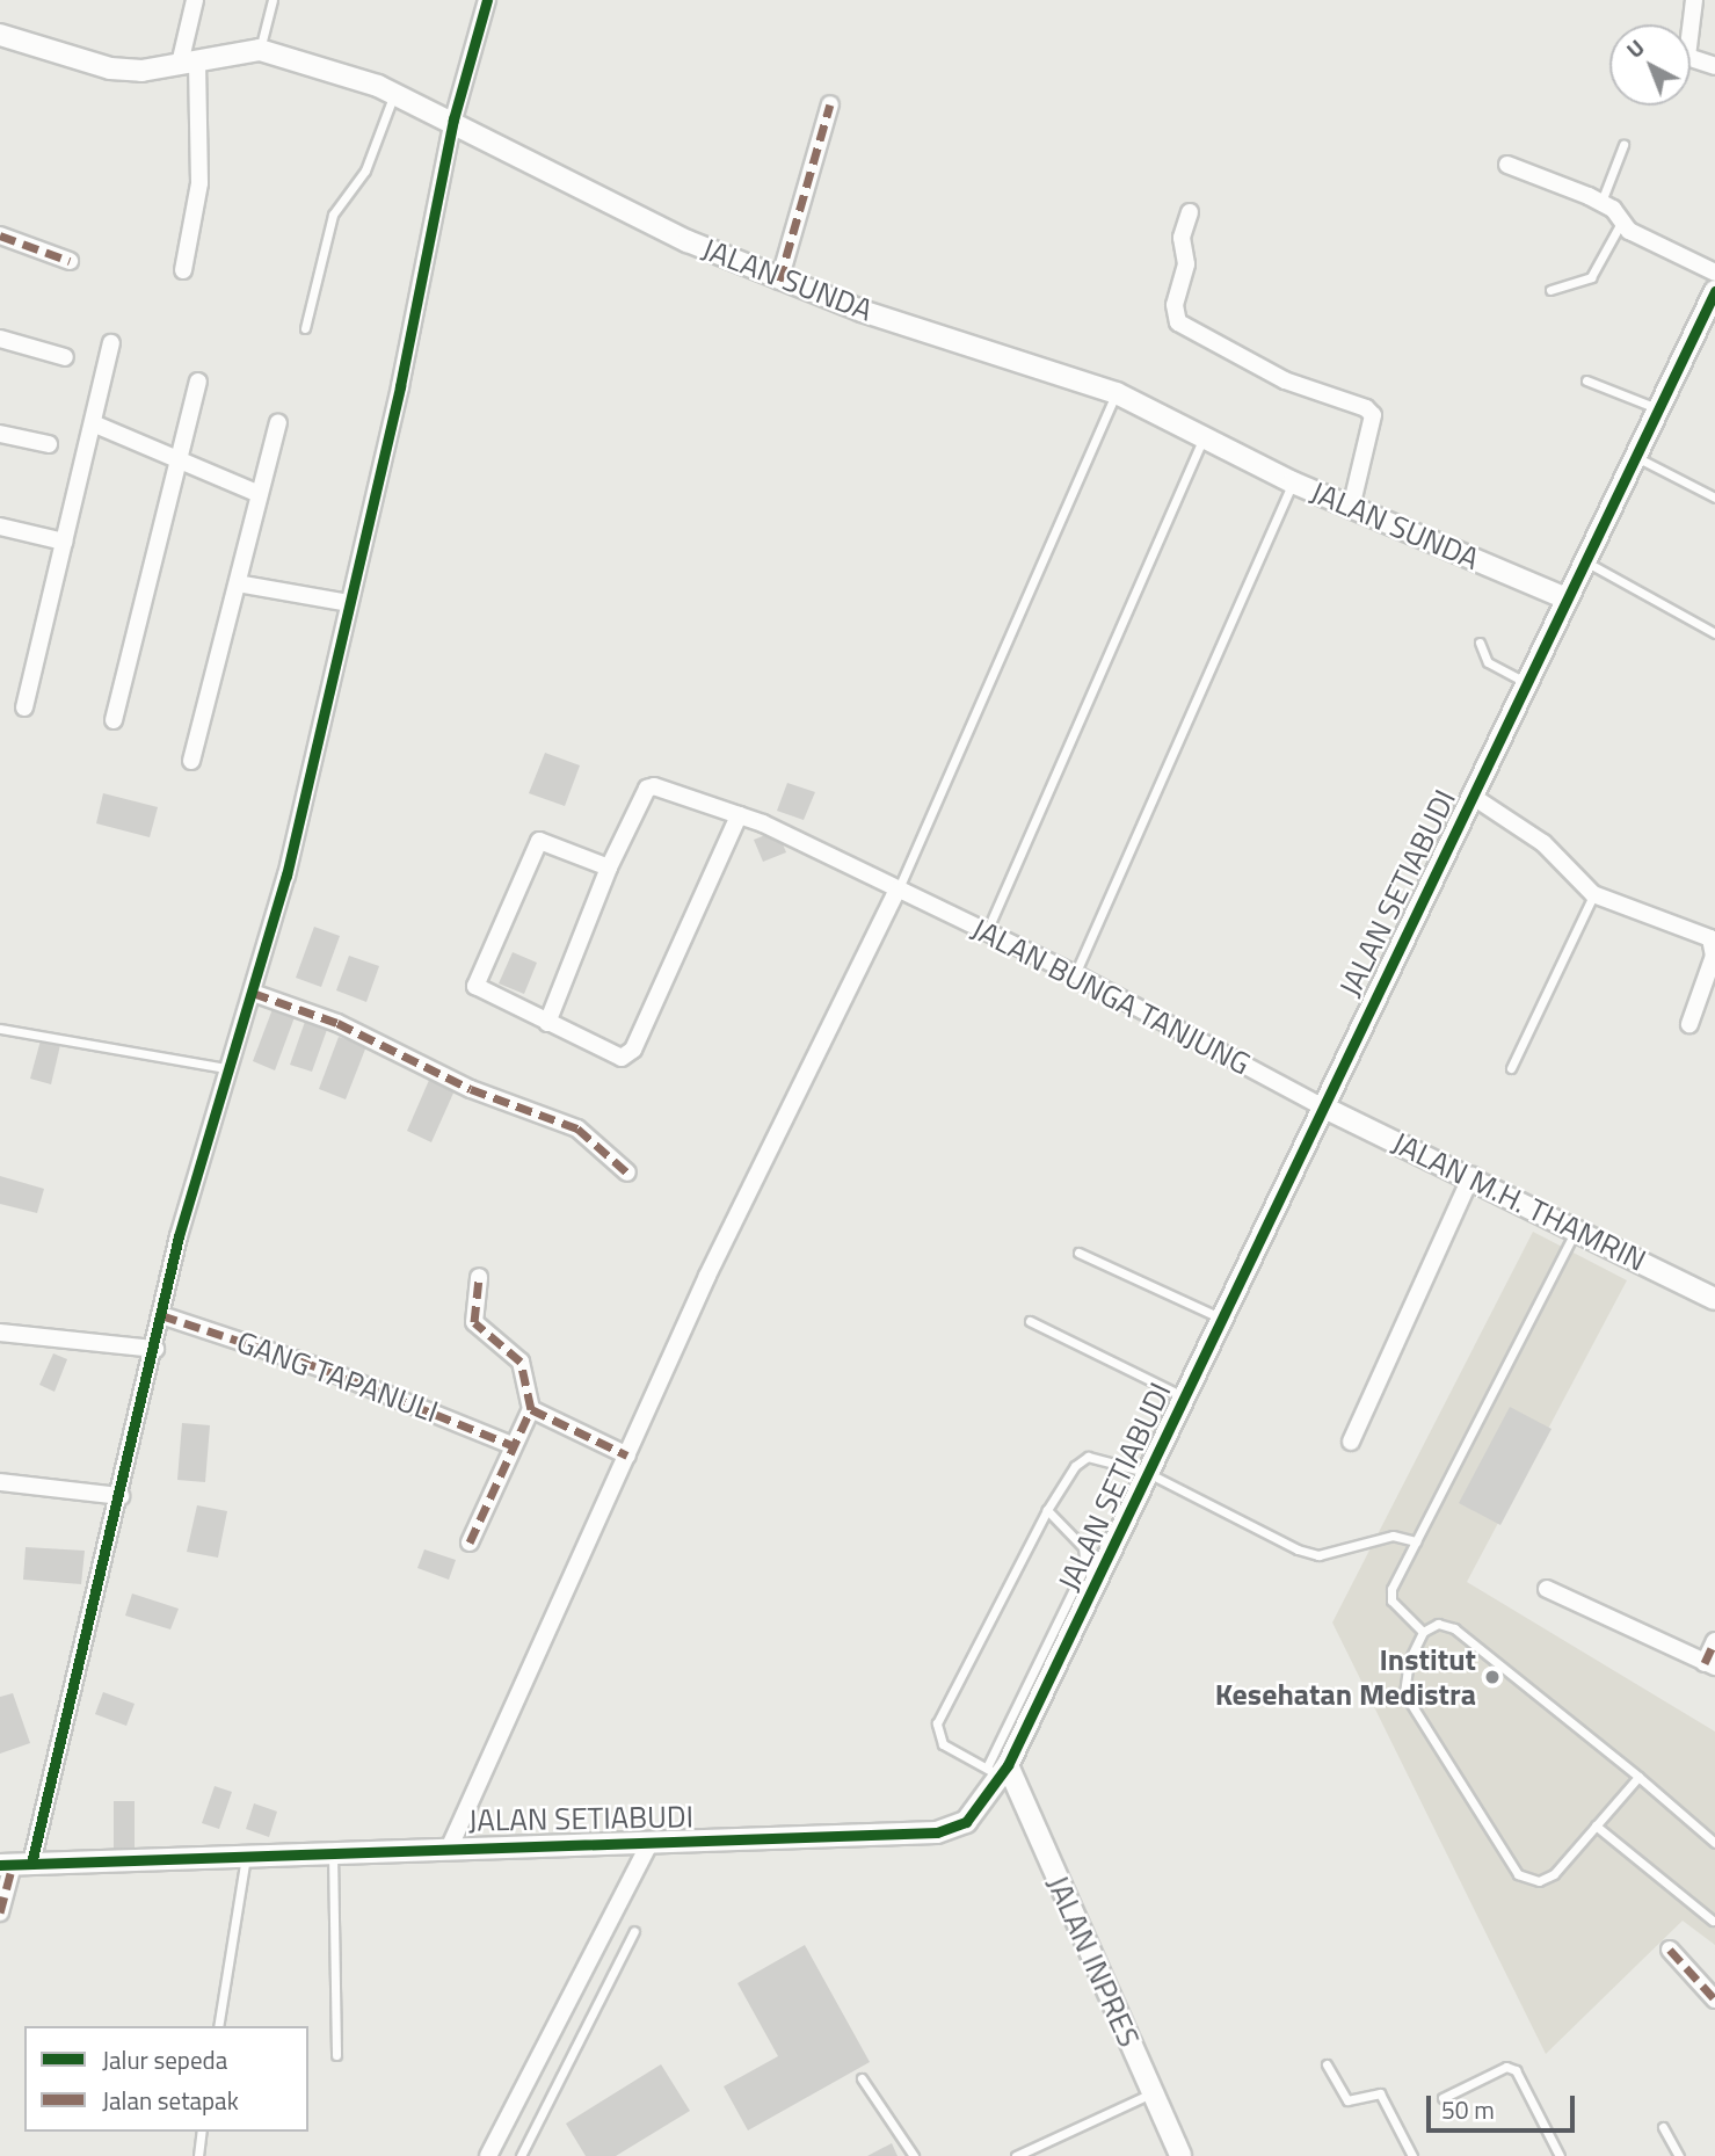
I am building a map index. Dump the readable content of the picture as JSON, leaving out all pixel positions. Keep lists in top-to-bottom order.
{
  "streets": {
    "street": [
      "JALAN SUNDA",
      "JALAN SETIABUDI",
      "JALAN BUNGA TANJUNG",
      "JALAN M.H. THAMRIN",
      "GANG TAPANULI",
      "JALAN INPRES"
    ]
  },
  "crossings": [
    ["JALAN SUNDA", "JALAN SETIABUDI"],
    ["JALAN SETIABUDI", "JALAN BUNGA TANJUNG"],
    ["JALAN SETIABUDI", "JALAN M.H. THAMRIN"],
    ["JALAN SETIABUDI", "JALAN INPRES"],
    ["JALAN BUNGA TANJUNG", "JALAN M.H. THAMRIN"]
  ],
  "places": ["Institut Kesehatan Medistra"],
  "legend": ["Jalur sepeda", "Jalan setapak"],
  "scale_bar": "50 m",
  "north": "top left"
}
